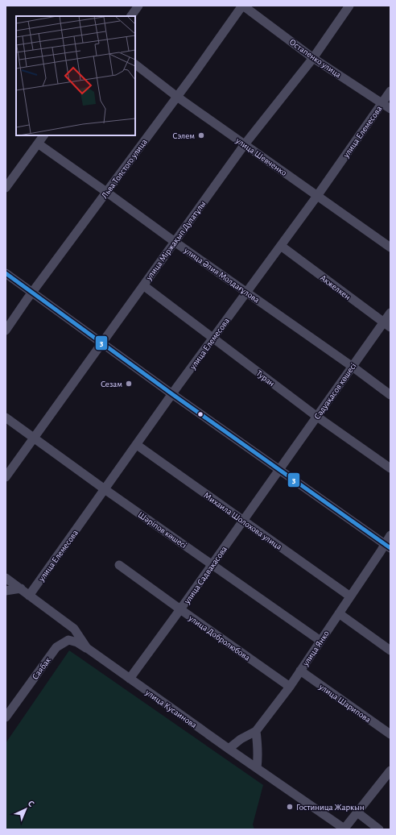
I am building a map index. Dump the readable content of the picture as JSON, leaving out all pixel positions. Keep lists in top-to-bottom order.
{
  "streets": {
    "street": [
      "Остапенко улица",
      "улица Елемесова",
      "улица Шевченко",
      "Льва Толстого улица",
      "улица Міржақып Дулатұлы",
      "улица Әлия Молдағұлова",
      "Акжелкен",
      "Туран",
      "Сәдуақасов көшесі",
      "Михаила Шолохова улица",
      "Шәріпов көшесі",
      "улица Садвакасова",
      "улица Добролюбова",
      "улица Янко",
      "Саябак",
      "улица Шарипова",
      "улица Кусаинова"
    ]
  },
  "crossings": [
    ["Остапенко улица", "улица Елемесова"],
    ["Остапенко улица", "Льва Толстого улица"],
    ["Остапенко улица", "улица Міржақып Дулатұлы"],
    ["улица Елемесова", "улица Шевченко"],
    ["улица Елемесова", "улица Әлия Молдағұлова"],
    ["улица Елемесова", "Акжелкен"],
    ["улица Елемесова", "Туран"],
    ["улица Елемесова", "Михаила Шолохова улица"],
    ["улица Елемесова", "Шәріпов көшесі"],
    ["улица Елемесова", "улица Кусаинова"],
    ["улица Шевченко", "Льва Толстого улица"],
    ["улица Шевченко", "улица Міржақып Дулатұлы"],
    ["Льва Толстого улица", "улица Әлия Молдағұлова"],
    ["улица Міржақып Дулатұлы", "улица Әлия Молдағұлова"],
    ["улица Міржақып Дулатұлы", "Туран"],
    ["улица Міржақып Дулатұлы", "Шәріпов көшесі"],
    ["улица Әлия Молдағұлова", "Сәдуақасов көшесі"],
    ["Акжелкен", "Сәдуақасов көшесі"],
    ["Туран", "Сәдуақасов көшесі"],
    ["Сәдуақасов көшесі", "улица Садвакасова"],
    ["Михаила Шолохова улица", "улица Садвакасова"],
    ["Михаила Шолохова улица", "улица Янко"],
    ["Шәріпов көшесі", "улица Садвакасова"],
    ["Шәріпов көшесі", "улица Янко"],
    ["улица Садвакасова", "улица Добролюбова"],
    ["улица Садвакасова", "улица Кусаинова"],
    ["улица Добролюбова", "улица Янко"],
    ["улица Янко", "улица Шарипова"],
    ["улица Янко", "улица Кусаинова"],
    ["Саябак", "улица Кусаинова"]
  ],
  "places": ["Сэлем", "Сезам", "Гостиница Жаркын"],
  "lines": ["transit line 3"],
  "north": "top right"
}
